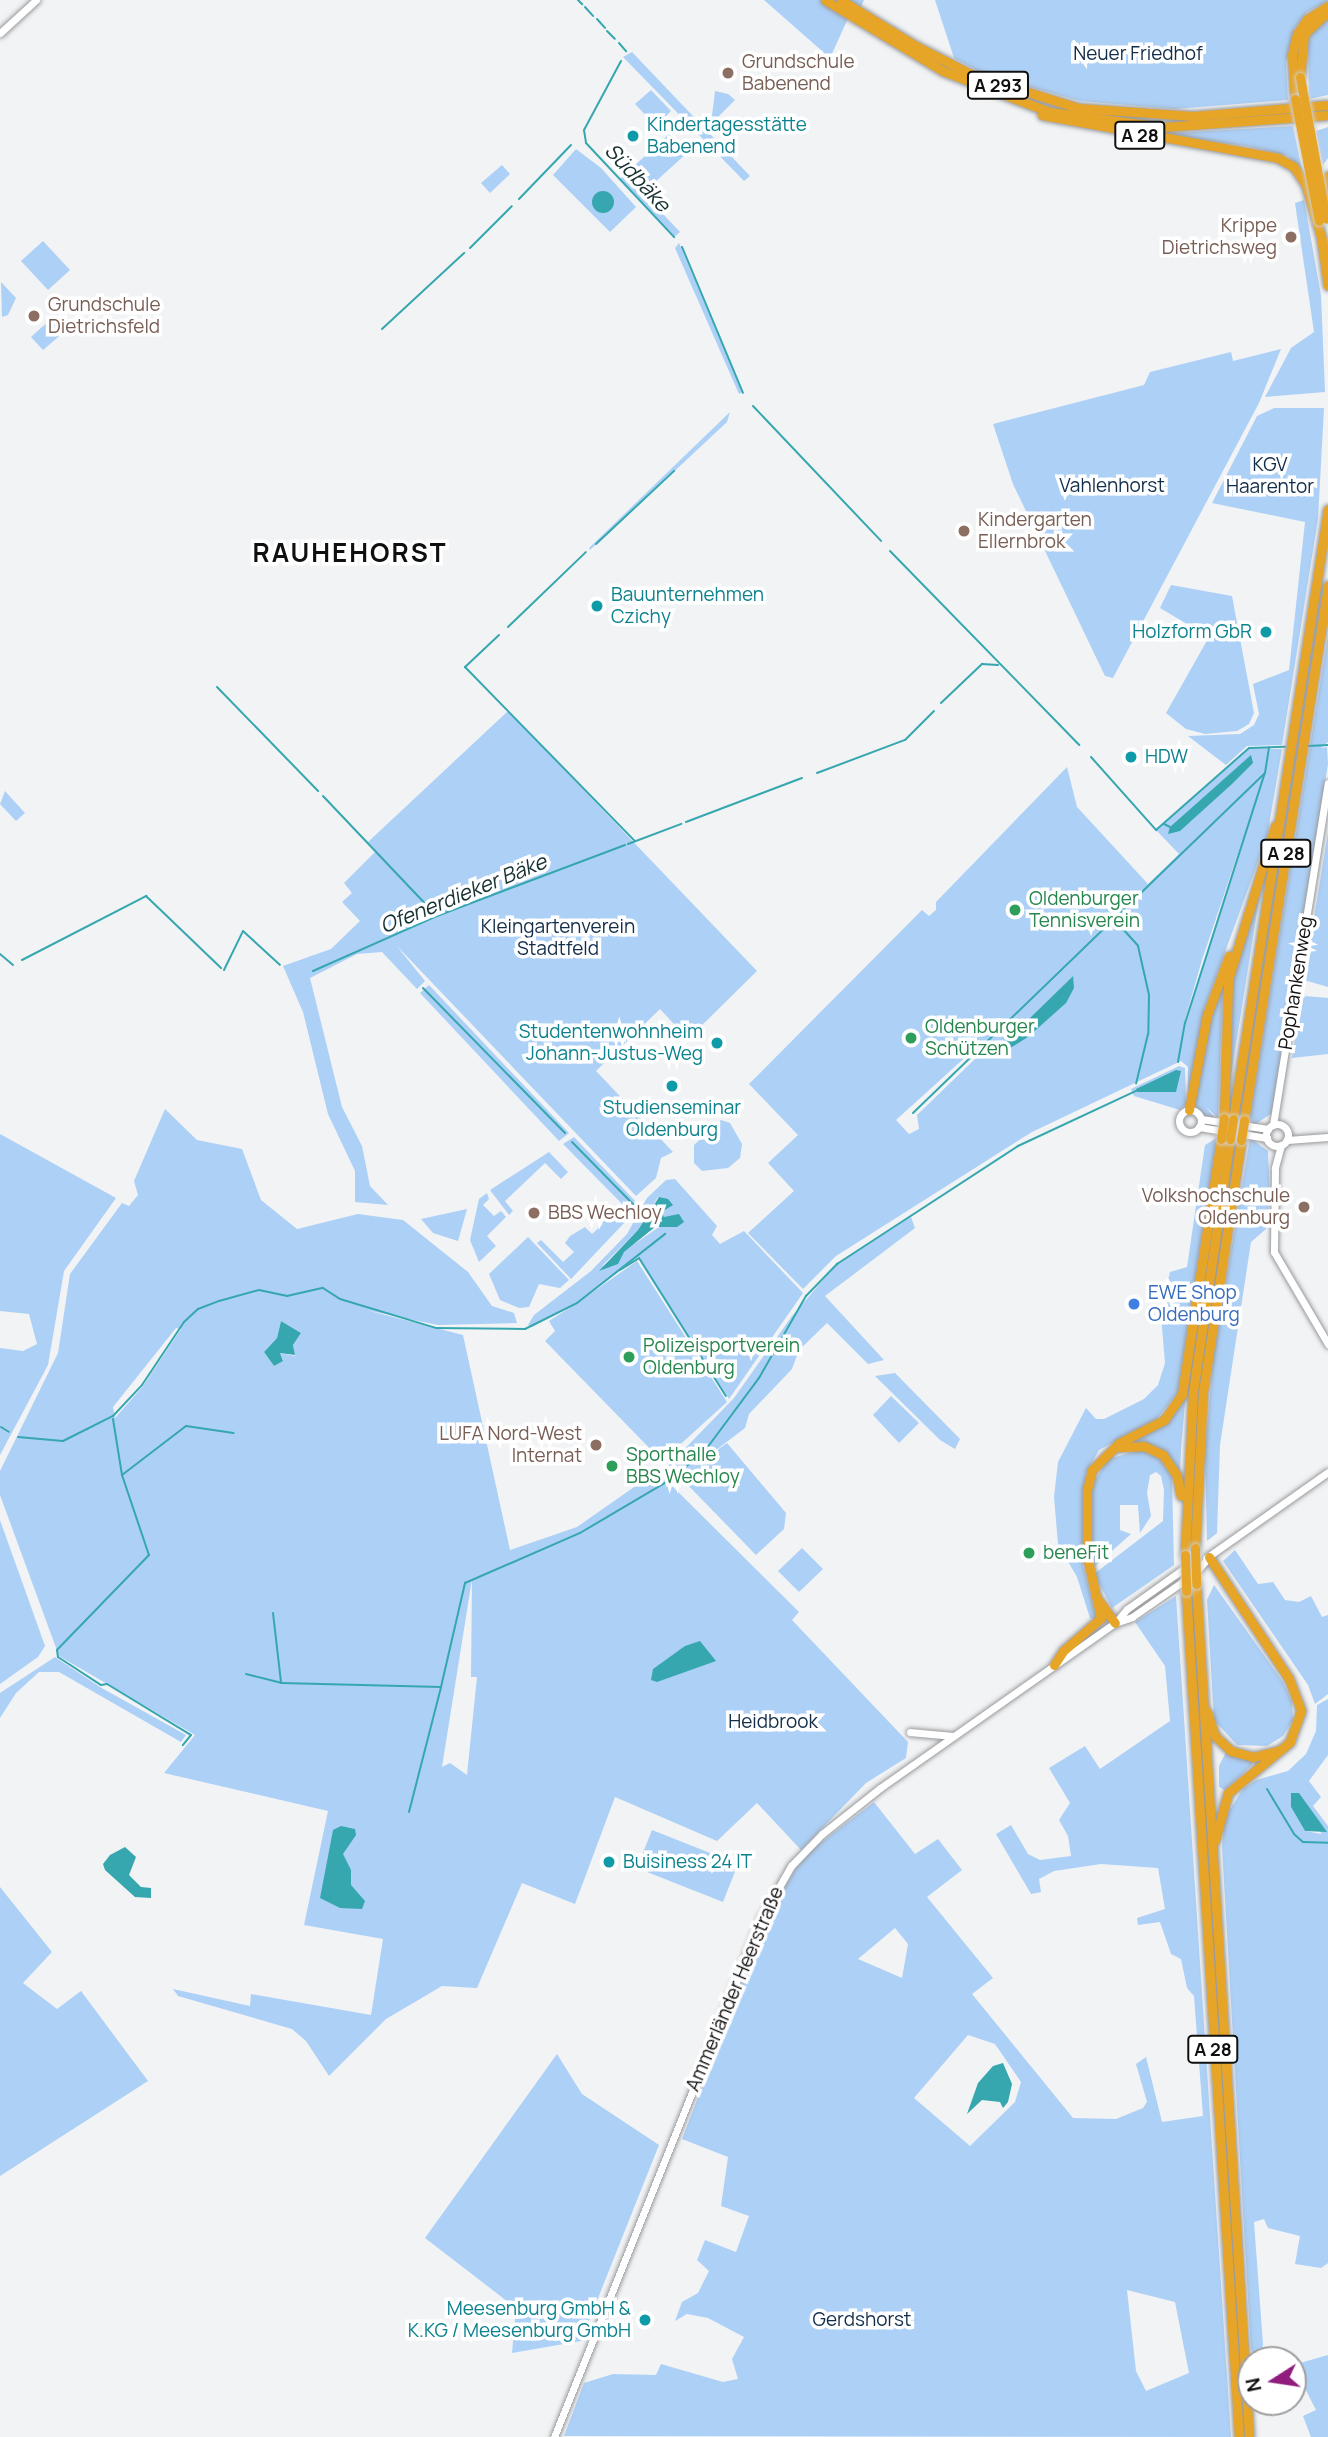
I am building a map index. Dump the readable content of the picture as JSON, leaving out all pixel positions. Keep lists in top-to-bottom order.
{
  "streets": {
    "highway": ["A 293", "A 28"],
    "street": ["Pophankenweg", "Ammerländer Heerstraße"]
  },
  "crossings": [
    ["A 293", "A 28"]
  ],
  "districts": ["RAUHEHORST"],
  "water": ["Südbäke", "Ofenerdieker Bäke"],
  "parks": [
    "Neuer Friedhof",
    "KGV Haarentor",
    "Vahlenhorst",
    "Kleingartenverein Stadtfeld",
    "Heidbrook",
    "Gerdshorst"
  ],
  "places": [
    "Grundschule Babenend",
    "Kindertagesstätte Babenend",
    "Krippe Dietrichsweg",
    "Grundschule Dietrichsfeld",
    "Kindergarten Ellernbrok",
    "Bauunternehmen Czichy",
    "Holzform GbR",
    "HDW",
    "Oldenburger Tennisverein",
    "Oldenburger Schützen",
    "Studentenwohnheim Johann-Justus-Weg",
    "Studienseminar Oldenburg",
    "Volkshochschule Oldenburg",
    "BBS Wechloy",
    "EWE Shop Oldenburg",
    "Polizeisportverein Oldenburg",
    "LUFA Nord-West Internat",
    "Sporthalle BBS Wechloy",
    "beneFit",
    "Buisiness 24 IT",
    "Meesenburg GmbH & K.KG / Meesenburg GmbH"
  ],
  "north": "left"
}
